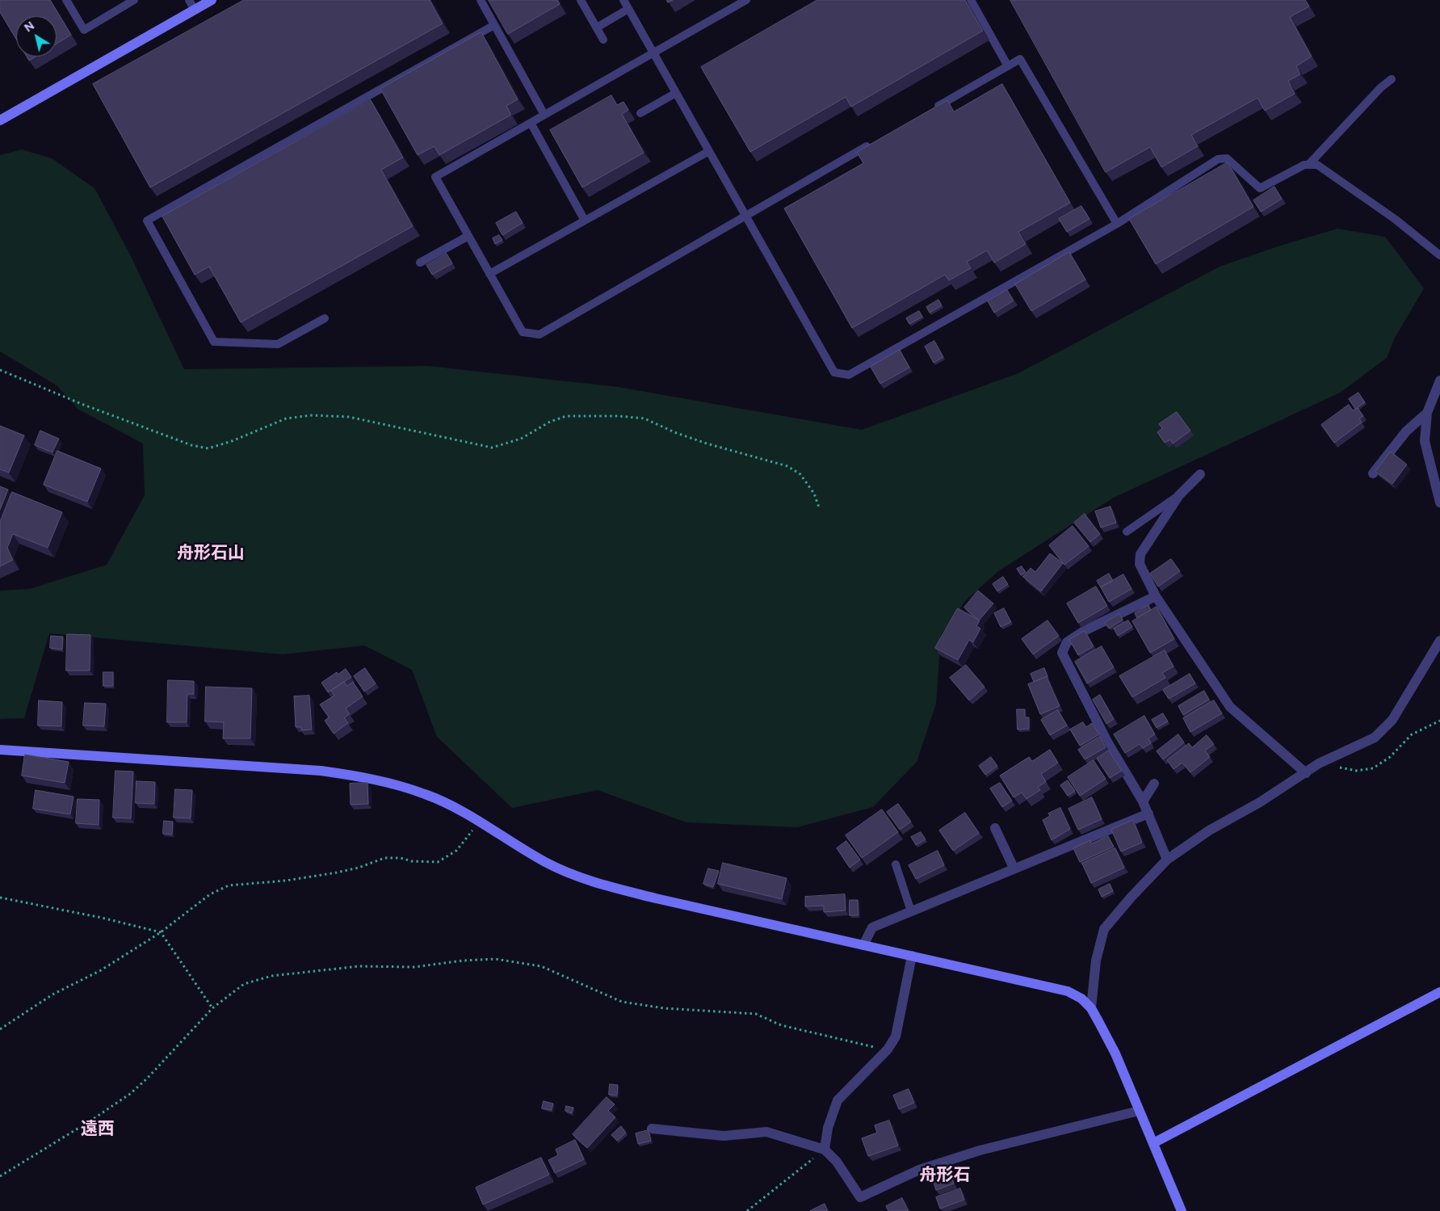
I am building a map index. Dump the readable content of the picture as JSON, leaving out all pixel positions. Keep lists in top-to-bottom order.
{
  "districts": ["舟形石山", "遠西", "舟形石"],
  "north": "top left"
}
